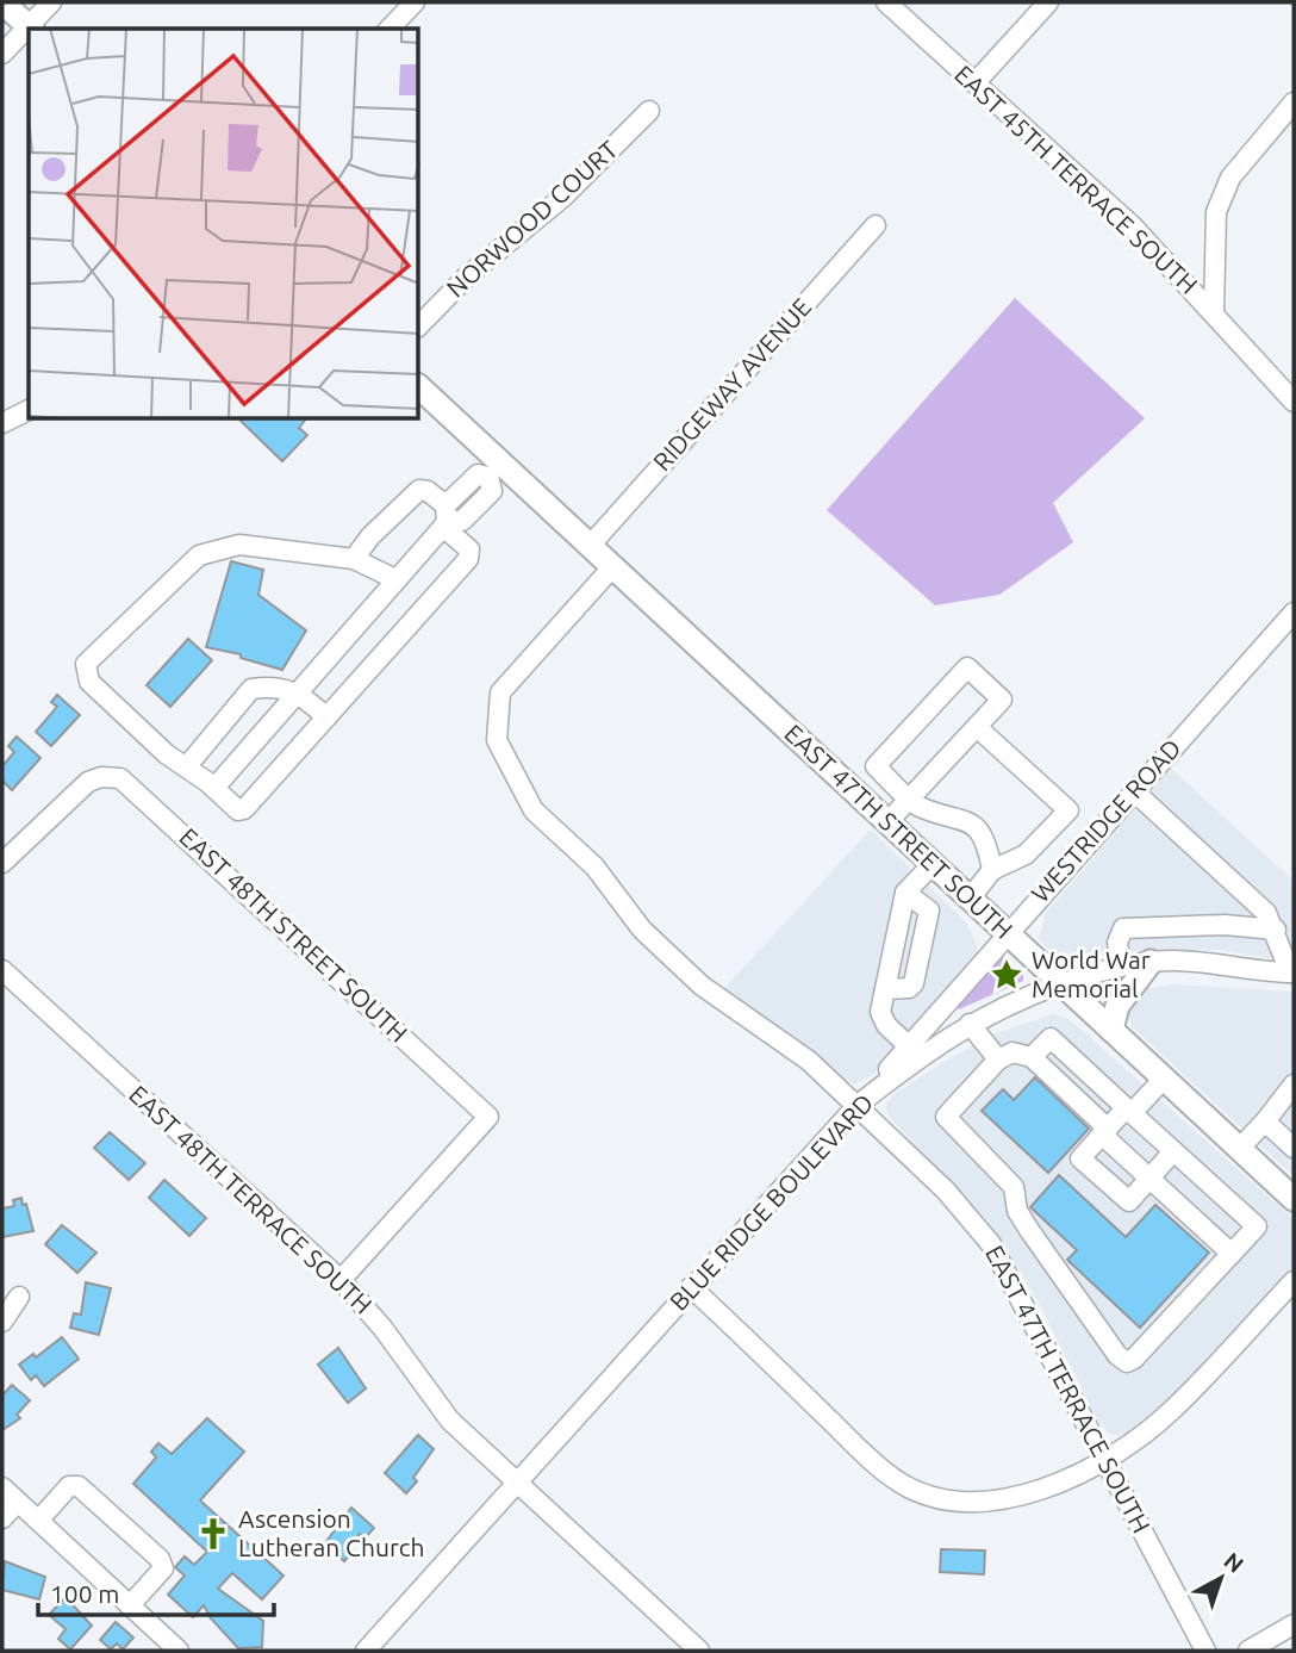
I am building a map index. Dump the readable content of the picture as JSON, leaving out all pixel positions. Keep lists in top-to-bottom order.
{
  "streets": {
    "main road": ["EAST 47TH STREET SOUTH"],
    "street": [
      "EAST 45TH TERRACE SOUTH",
      "NORWOOD COURT",
      "RIDGEWAY AVENUE",
      "WESTRIDGE ROAD",
      "EAST 48TH STREET SOUTH",
      "EAST 48TH TERRACE SOUTH",
      "BLUE RIDGE BOULEVARD",
      "EAST 47TH TERRACE SOUTH"
    ]
  },
  "crossings": [
    ["RIDGEWAY AVENUE", "EAST 47TH STREET SOUTH"],
    ["WESTRIDGE ROAD", "EAST 47TH STREET SOUTH"],
    ["WESTRIDGE ROAD", "BLUE RIDGE BOULEVARD"],
    ["WESTRIDGE ROAD", "EAST 47TH TERRACE SOUTH"],
    ["EAST 47TH STREET SOUTH", "BLUE RIDGE BOULEVARD"],
    ["EAST 47TH STREET SOUTH", "EAST 47TH TERRACE SOUTH"],
    ["EAST 48TH STREET SOUTH", "EAST 48TH TERRACE SOUTH"],
    ["EAST 48TH TERRACE SOUTH", "BLUE RIDGE BOULEVARD"],
    ["BLUE RIDGE BOULEVARD", "EAST 47TH TERRACE SOUTH"]
  ],
  "places": {
    "place": ["World War Memorial"],
    "church": ["Ascension Lutheran Church"]
  },
  "scale_bar": "100 m",
  "north": "top right"
}
